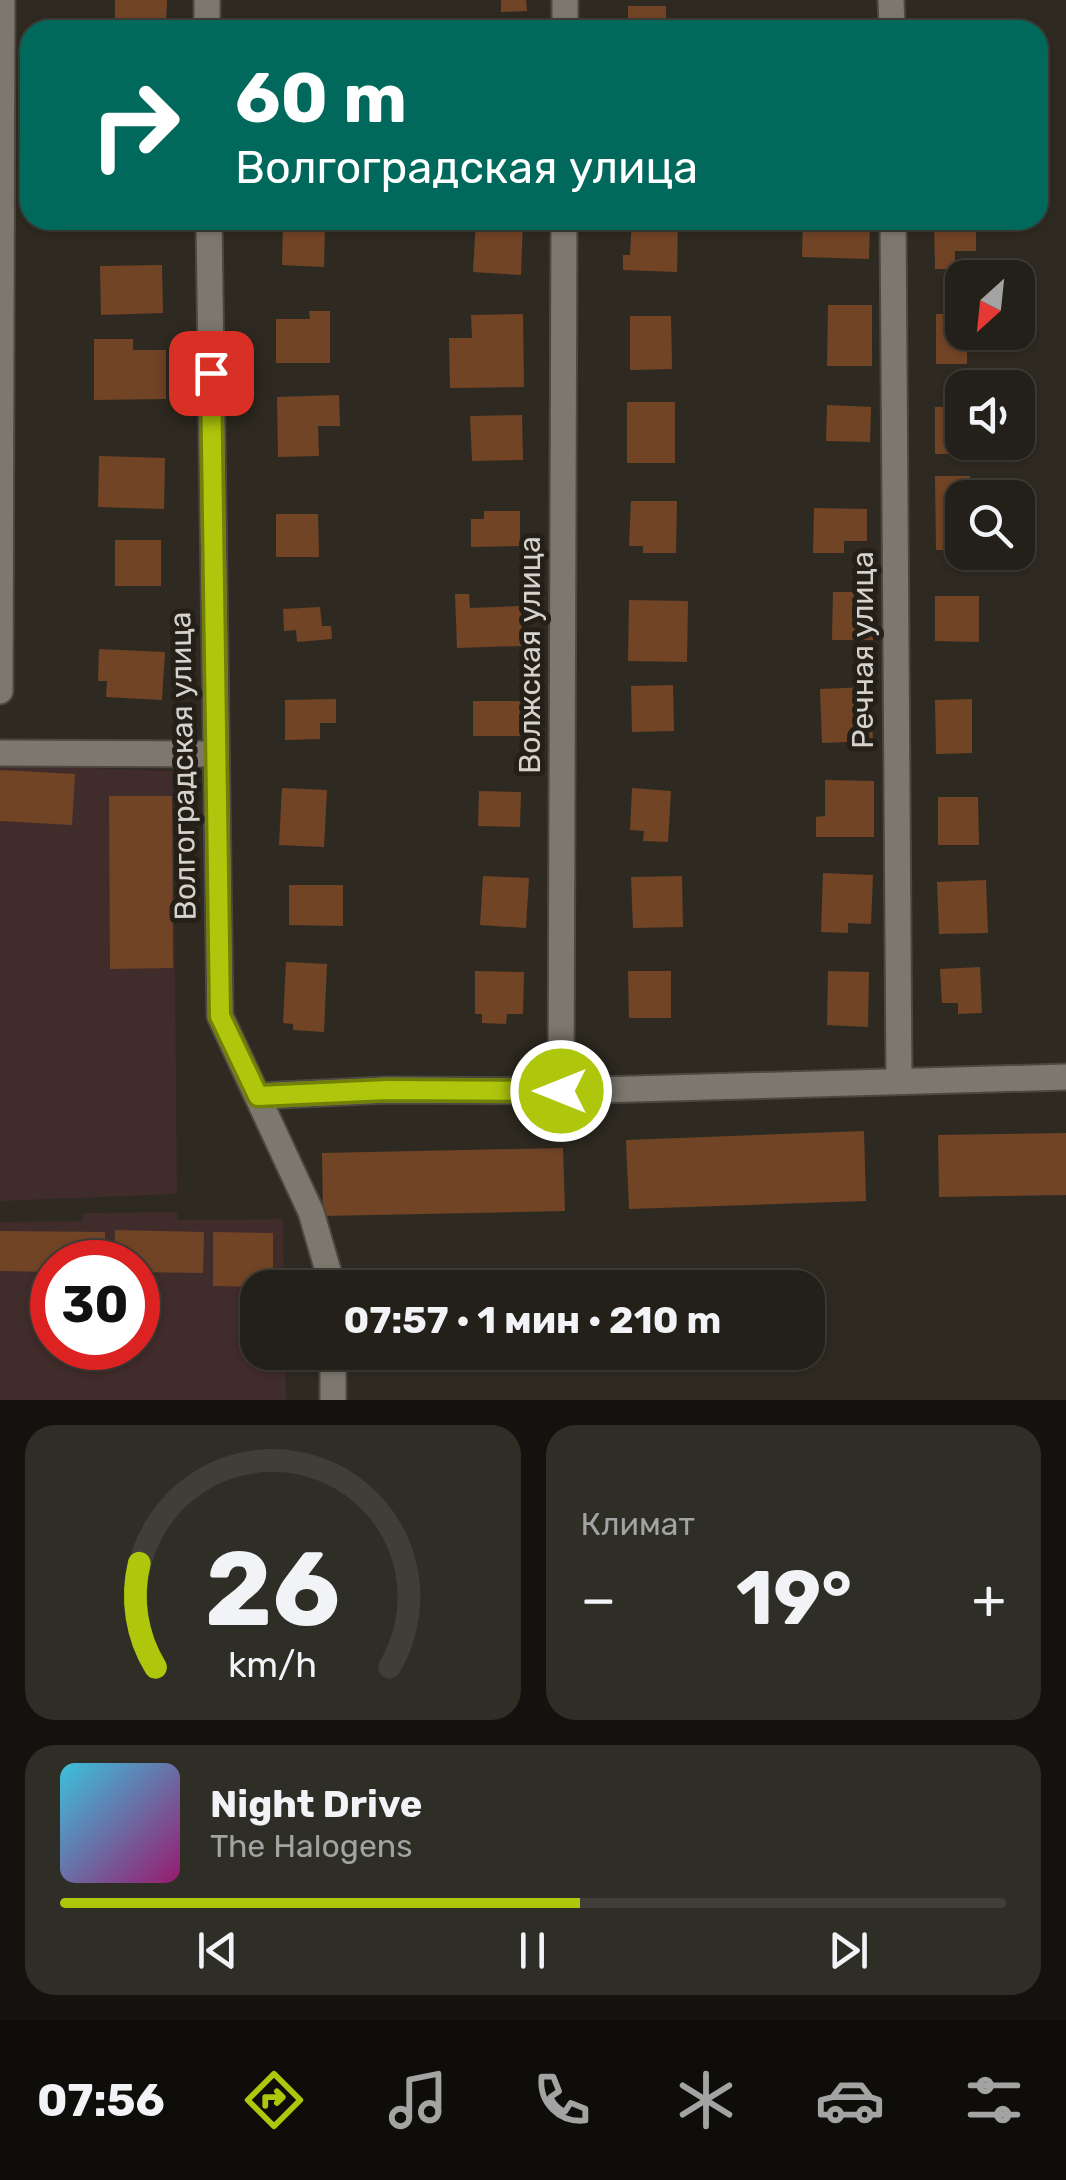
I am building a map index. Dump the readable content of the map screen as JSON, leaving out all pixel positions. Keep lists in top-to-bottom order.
{
  "streets": {
    "street": ["Речная улица", "Волжская улица", "Волгоградская улица"]
  },
  "north": "bottom left",
  "page": {
    "turn": ["60 m", "Волгоградская улица"],
    "limit": "30",
    "trip": "07:57 · 1 мин · 210 m",
    "tile": "Климат",
    "heat": ["−", "19°", "+"],
    "song": ["Night Drive", "The Halogens"],
    "tabs": "07:56",
    "gauge": ["26", "km/h"]
  }
}
